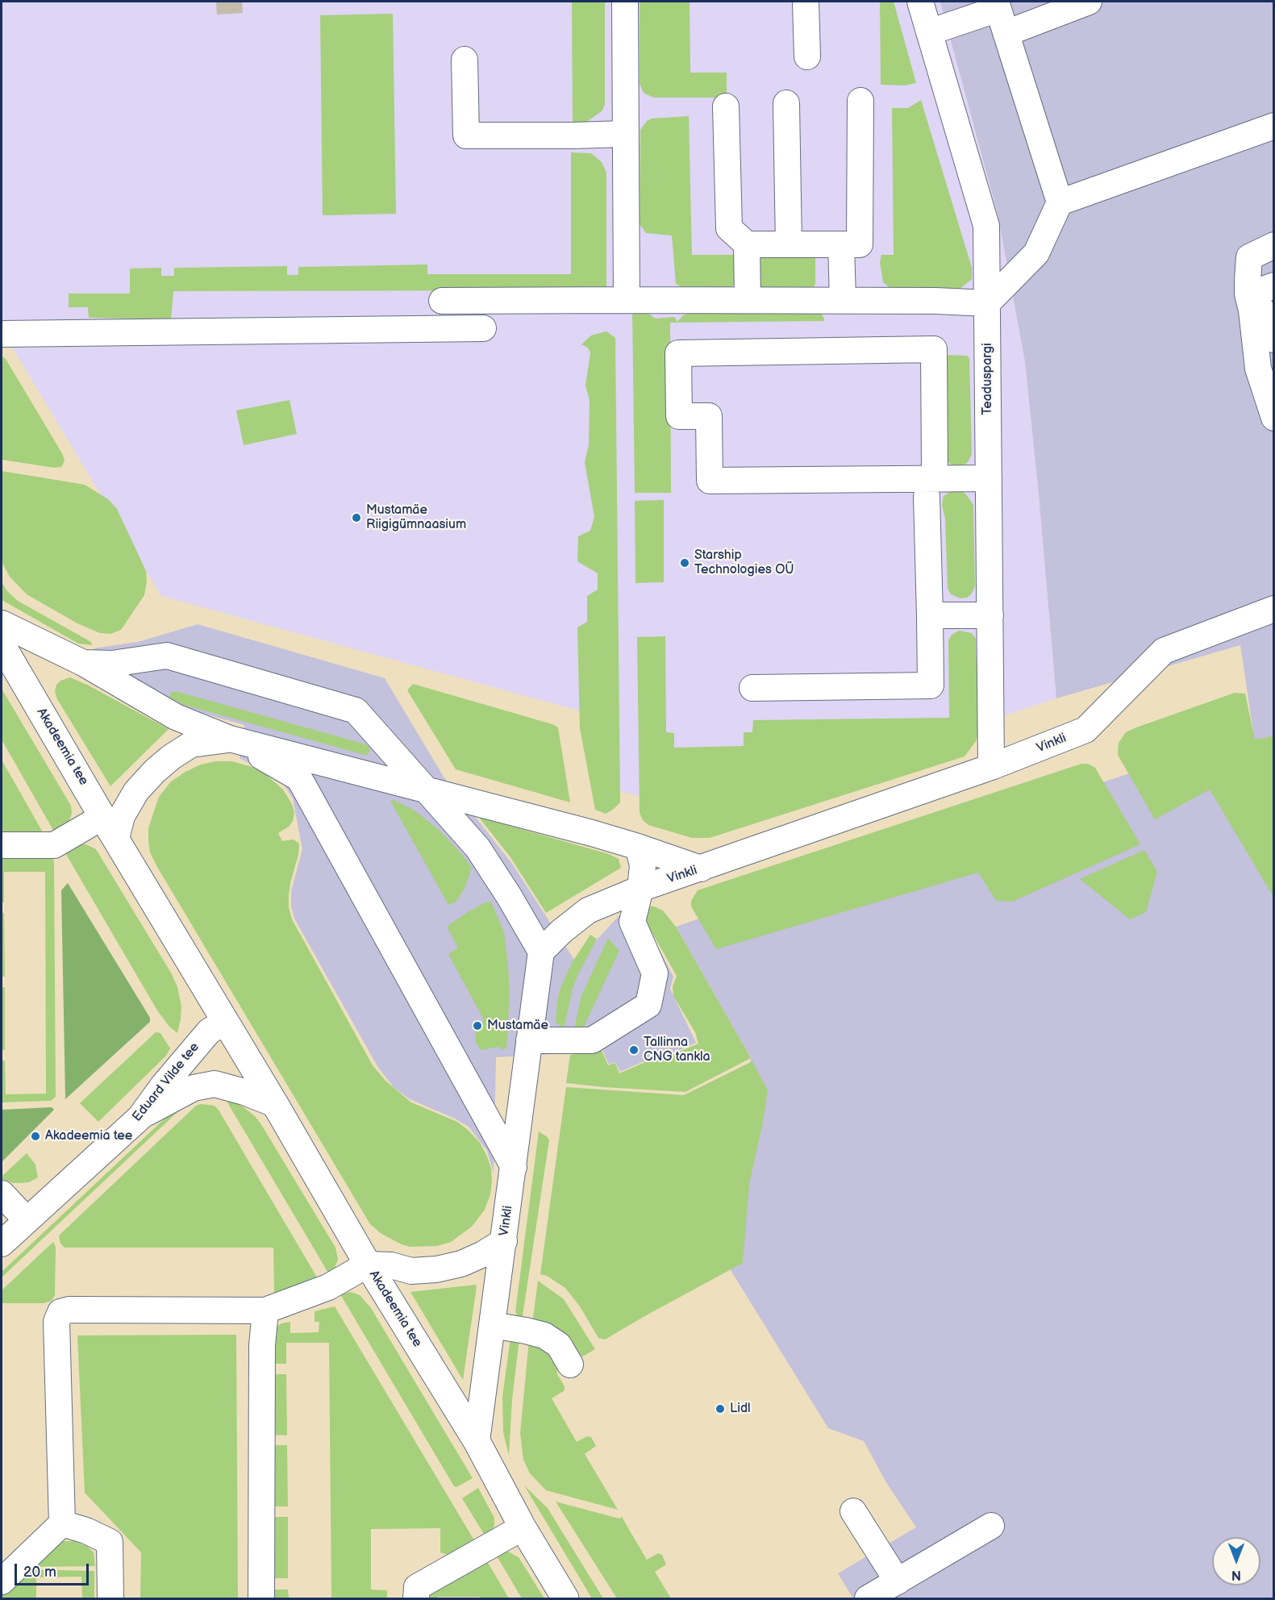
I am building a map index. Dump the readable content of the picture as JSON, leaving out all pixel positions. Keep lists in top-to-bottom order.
{
  "streets": {
    "main road": ["Akadeemia tee"],
    "street": ["Teaduspargi", "Vinkli", "Eduard Vilde tee"]
  },
  "crossings": [
    ["Teaduspargi", "Vinkli"],
    ["Vinkli", "Akadeemia tee"],
    ["Akadeemia tee", "Eduard Vilde tee"]
  ],
  "places": [
    "Mustamäe Riigigümnaasium",
    "Starship Technologies OÜ",
    "Mustamäe",
    "Tallinna CNG tankla",
    "Akadeemia tee",
    "Lidl"
  ],
  "scale_bar": "20 m",
  "north": "bottom"
}
